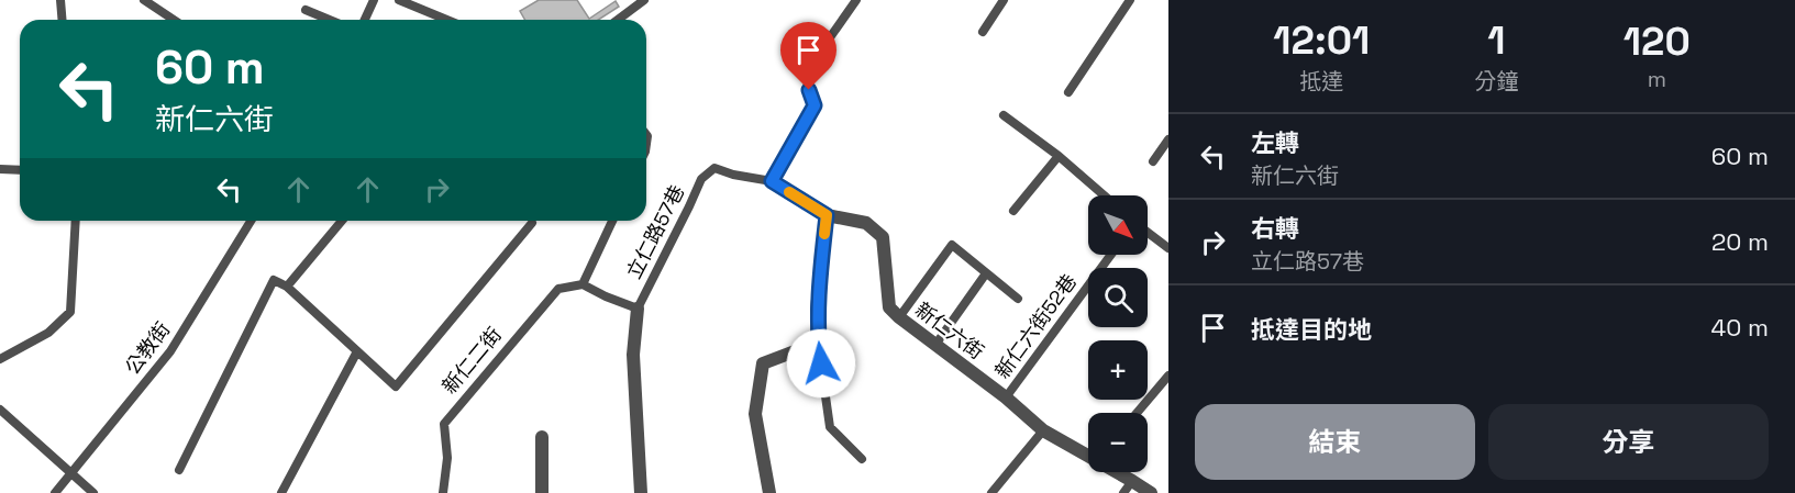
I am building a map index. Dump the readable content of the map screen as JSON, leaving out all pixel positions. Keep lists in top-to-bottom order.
{
  "streets": {
    "street": ["新仁六街"],
    "lane": [
      "立仁路57巷",
      "新仁六街52巷",
      "公教街",
      "新仁二街"
    ]
  },
  "crossings": [
    ["立仁路57巷", "新仁六街"],
    ["新仁六街52巷", "新仁六街"]
  ],
  "north": "bottom right",
  "page": {
    "eta": [
      "12:01",
      "抵達",
      "1",
      "分鐘",
      "120",
      "m"
    ],
    "turn": ["60 m", "新仁六街"],
    "list": [
      {
        "name": "左轉",
        "note": "新仁六街",
        "value": "60 m"
      },
      {
        "name": "右轉",
        "note": "立仁路57巷",
        "value": "20 m"
      },
      {
        "name": "抵達目的地",
        "value": "40 m"
      }
    ],
    "map_buttons": ["+", "−"],
    "buttons": ["結束", "分享"]
  }
}
